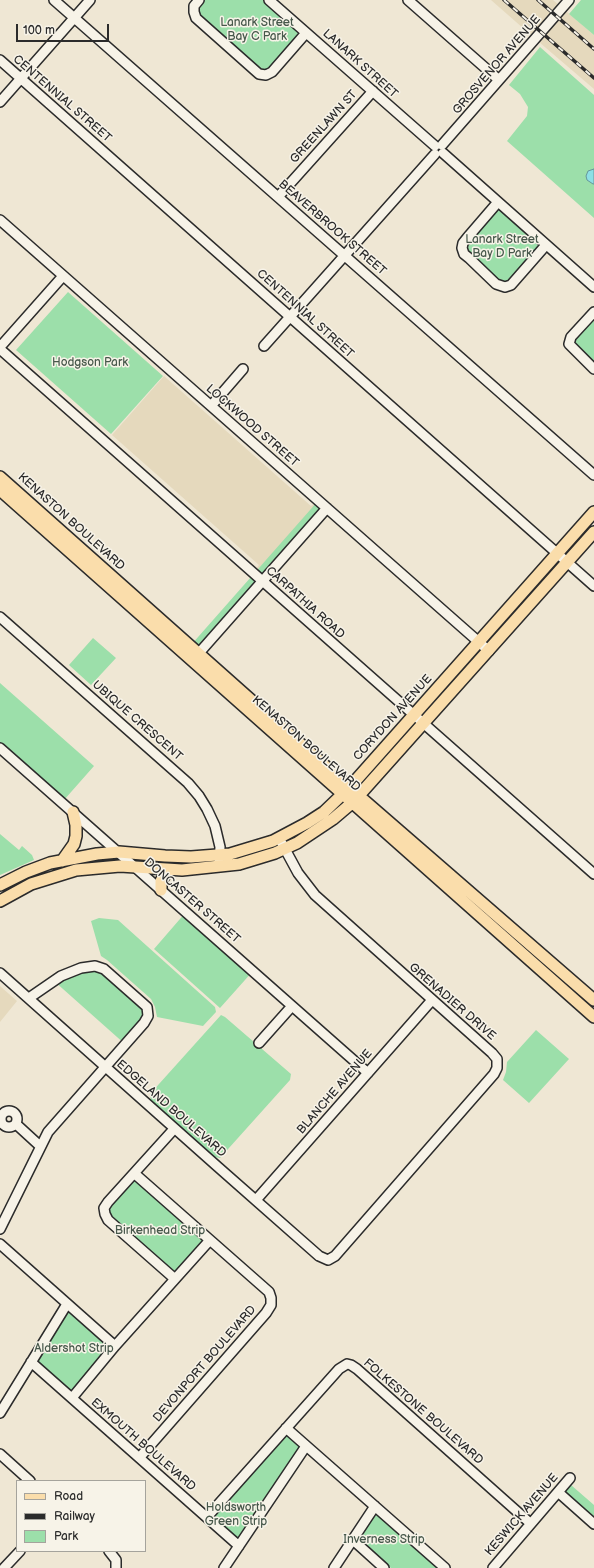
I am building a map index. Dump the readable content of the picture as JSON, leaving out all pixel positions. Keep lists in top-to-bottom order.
{
  "streets": {
    "main road": ["KENASTON BOULEVARD", "CORYDON AVENUE"],
    "street": [
      "LANARK STREET",
      "GROSVENOR AVENUE",
      "CENTENNIAL STREET",
      "GREENLAWN ST",
      "BEAVERBROOK STREET",
      "LOCKWOOD STREET",
      "CARPATHIA ROAD",
      "UBIQUE CRESCENT",
      "DONCASTER STREET",
      "GRENADIER DRIVE",
      "BLANCHE AVENUE",
      "EDGELAND BOULEVARD",
      "DEVONPORT BOULEVARD",
      "FOLKESTONE BOULEVARD",
      "EXMOUTH BOULEVARD",
      "KESWICK AVENUE"
    ]
  },
  "crossings": [
    ["LANARK STREET", "GROSVENOR AVENUE"],
    ["LANARK STREET", "GREENLAWN ST"],
    ["GROSVENOR AVENUE", "CENTENNIAL STREET"],
    ["GROSVENOR AVENUE", "BEAVERBROOK STREET"],
    ["CENTENNIAL STREET", "CORYDON AVENUE"],
    ["GREENLAWN ST", "BEAVERBROOK STREET"],
    ["LOCKWOOD STREET", "CORYDON AVENUE"],
    ["KENASTON BOULEVARD", "CORYDON AVENUE"],
    ["CARPATHIA ROAD", "CORYDON AVENUE"],
    ["CORYDON AVENUE", "UBIQUE CRESCENT"],
    ["CORYDON AVENUE", "DONCASTER STREET"],
    ["CORYDON AVENUE", "GRENADIER DRIVE"],
    ["DONCASTER STREET", "BLANCHE AVENUE"],
    ["GRENADIER DRIVE", "BLANCHE AVENUE"],
    ["GRENADIER DRIVE", "EDGELAND BOULEVARD"],
    ["BLANCHE AVENUE", "EDGELAND BOULEVARD"],
    ["DEVONPORT BOULEVARD", "EXMOUTH BOULEVARD"],
    ["FOLKESTONE BOULEVARD", "EXMOUTH BOULEVARD"],
    ["FOLKESTONE BOULEVARD", "KESWICK AVENUE"]
  ],
  "parks": [
    "Lanark Street Bay C Park",
    "Lanark Street Bay D Park",
    "Hodgson Park",
    "Birkenhead Strip",
    "Aldershot Strip",
    "Holdsworth Green Strip",
    "Inverness Strip"
  ],
  "legend": ["Road", "Railway", "Park"],
  "scale_bar": "100 m"
}
